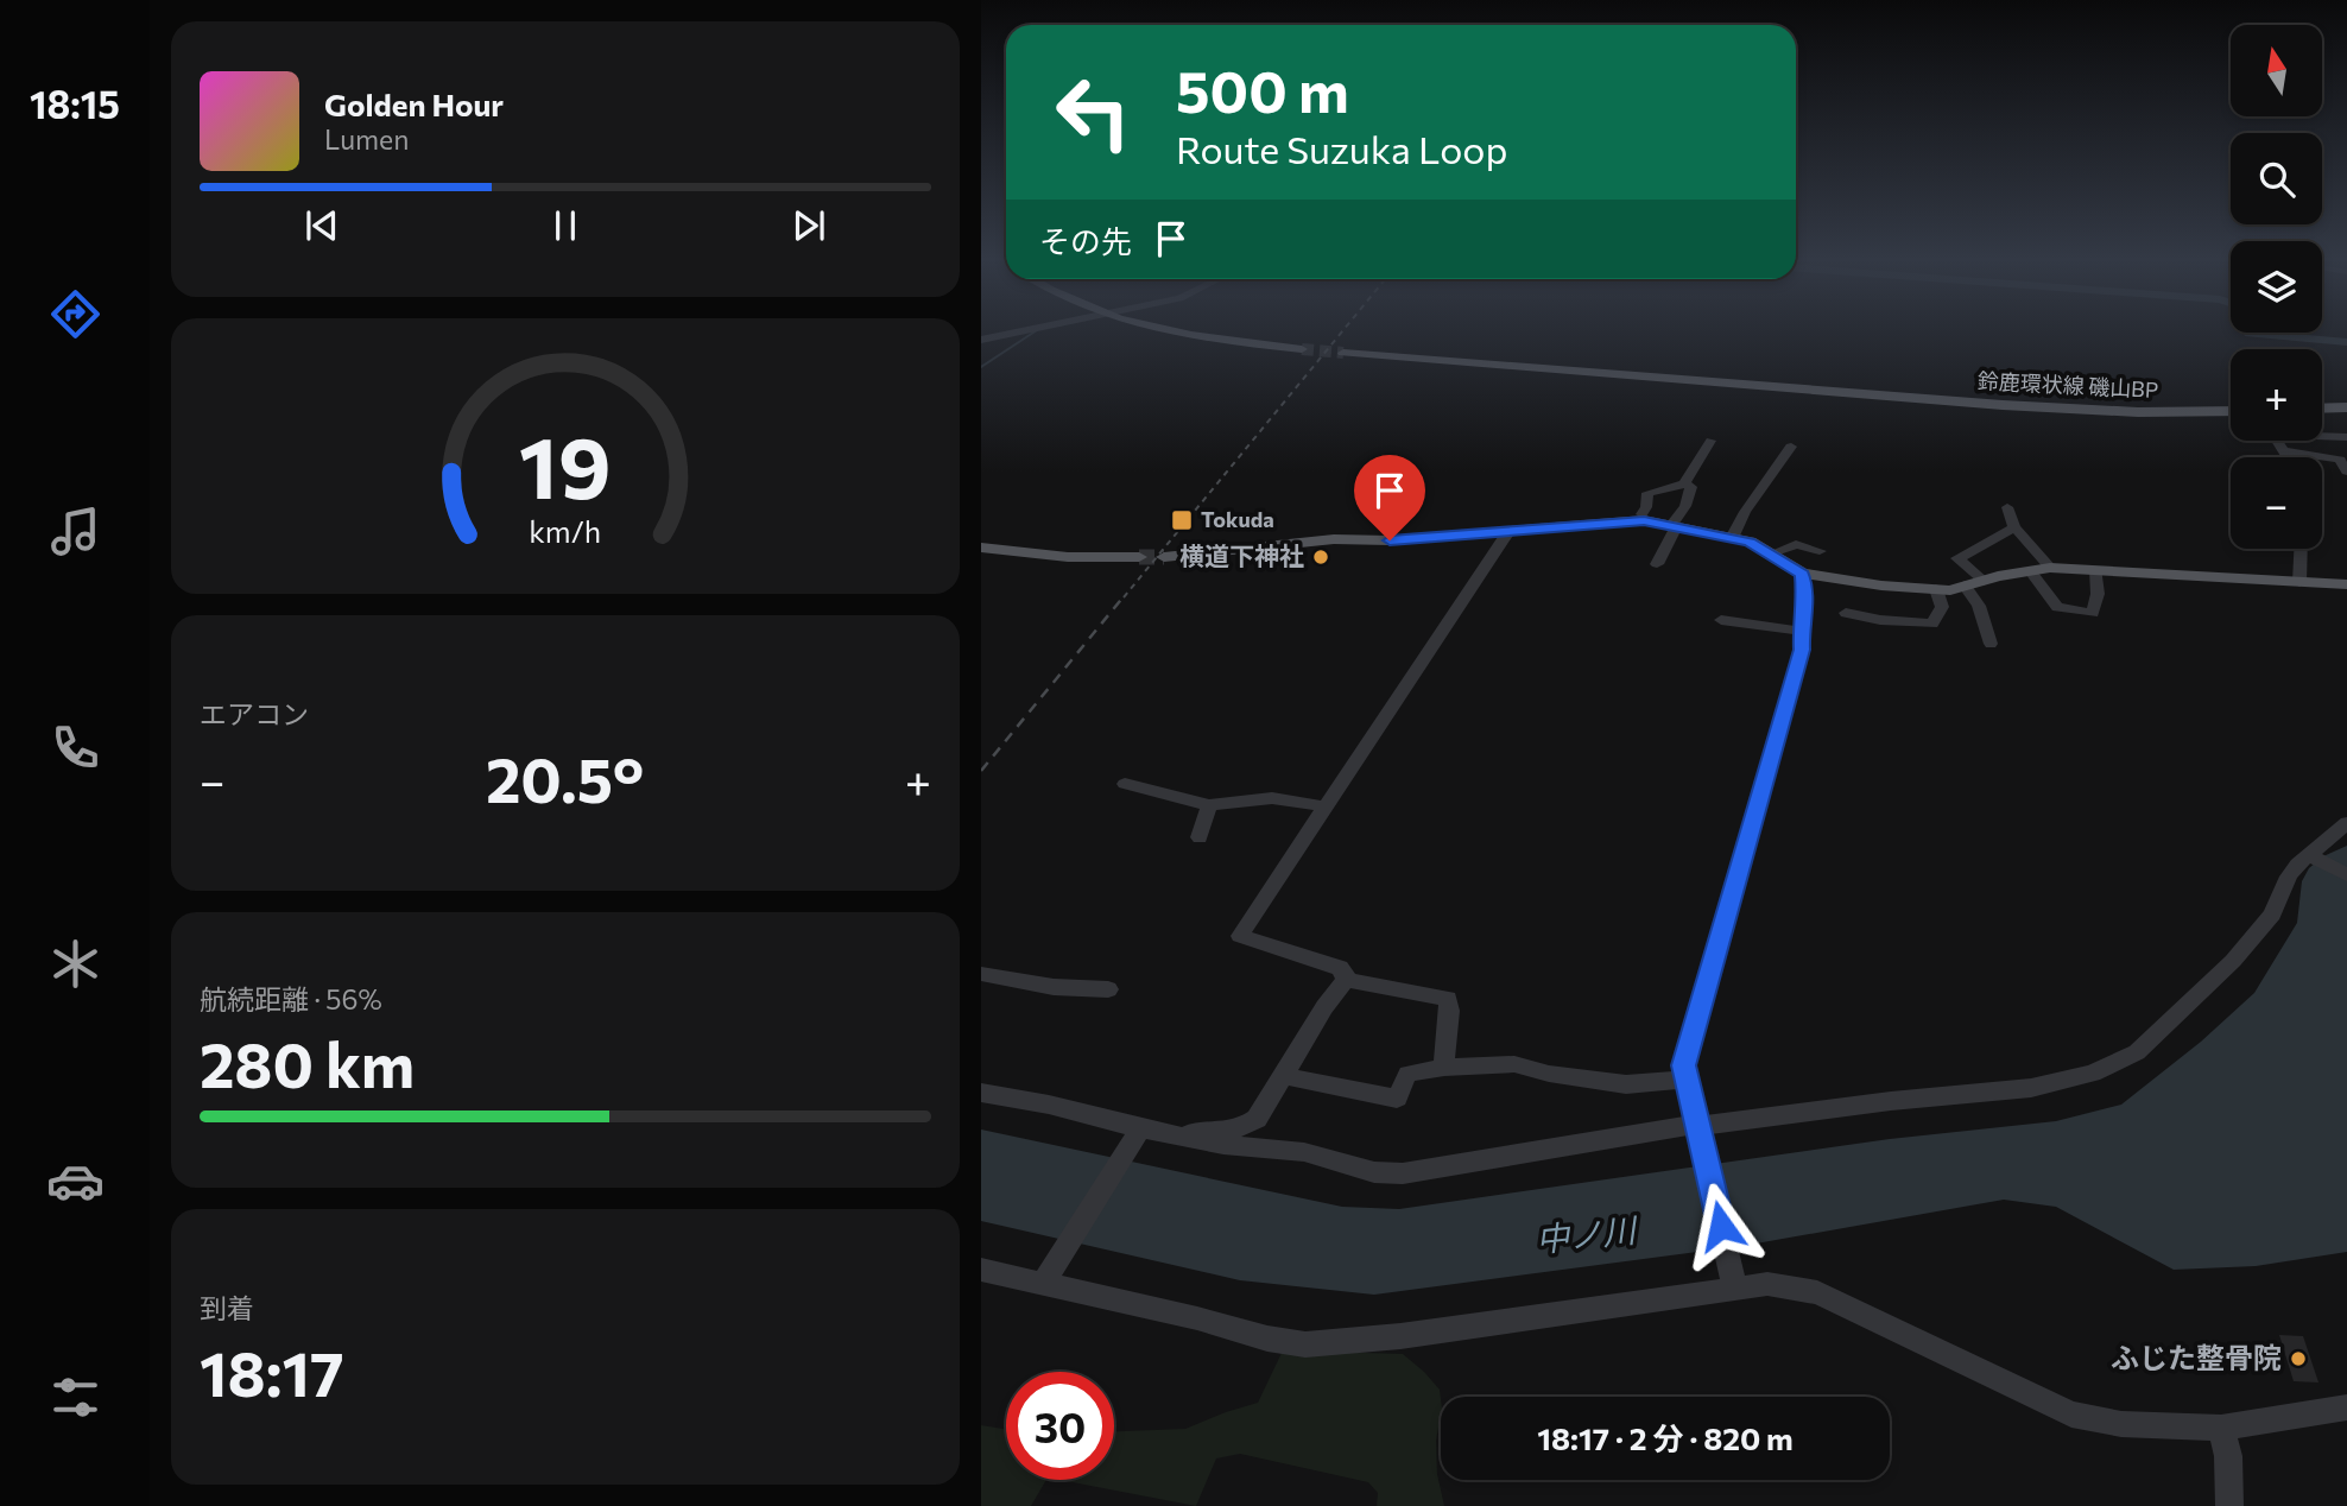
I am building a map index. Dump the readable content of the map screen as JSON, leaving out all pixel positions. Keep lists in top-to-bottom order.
{
  "streets": {
    "main road": ["鈴鹿環状線 磯山BP"]
  },
  "water": ["中ノ川"],
  "places": {
    "transit": ["Tokuda"],
    "other": ["横道下神社", "ふじた整骨院"]
  },
  "north": "top",
  "page": {
    "tabs": "18:15",
    "map_buttons": ["+", "−"],
    "turn": ["500 m", "Route Suzuka Loop"],
    "song": ["Golden Hour", "Lumen"],
    "then": "その先",
    "tile": [
      "エアコン",
      ["航続距離 · 56%", "280 km"],
      ["到着", "18:17"]
    ],
    "heat": ["−", "20.5°", "+"],
    "limit": "30",
    "trip": "18:17 · 2 分 · 820 m",
    "gauge": ["19", "km/h"]
  }
}
